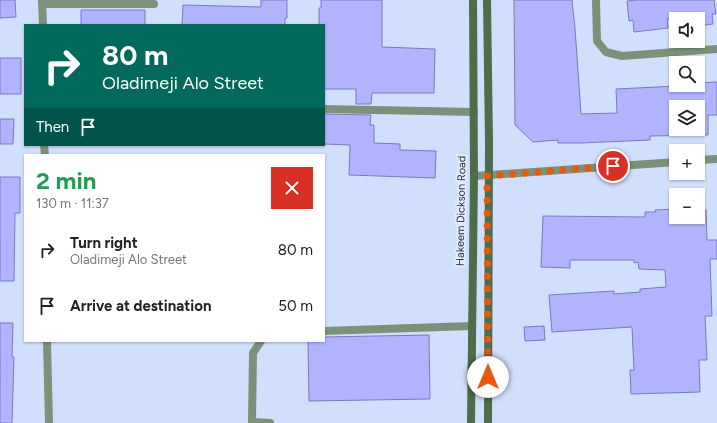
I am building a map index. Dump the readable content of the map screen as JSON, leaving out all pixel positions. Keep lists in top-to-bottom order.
{
  "streets": {
    "main road": ["Hakeem Dickson Road"]
  },
  "page": {
    "map_buttons": ["+", "−"],
    "turn": ["80 m", "Oladimeji Alo Street"],
    "then": "Then",
    "heading": ["2 min", "130 m · 11:37"],
    "list": [
      {
        "name": "Turn right",
        "note": "Oladimeji Alo Street",
        "value": "80 m"
      },
      {
        "name": "Arrive at destination",
        "value": "50 m"
      }
    ]
  }
}
